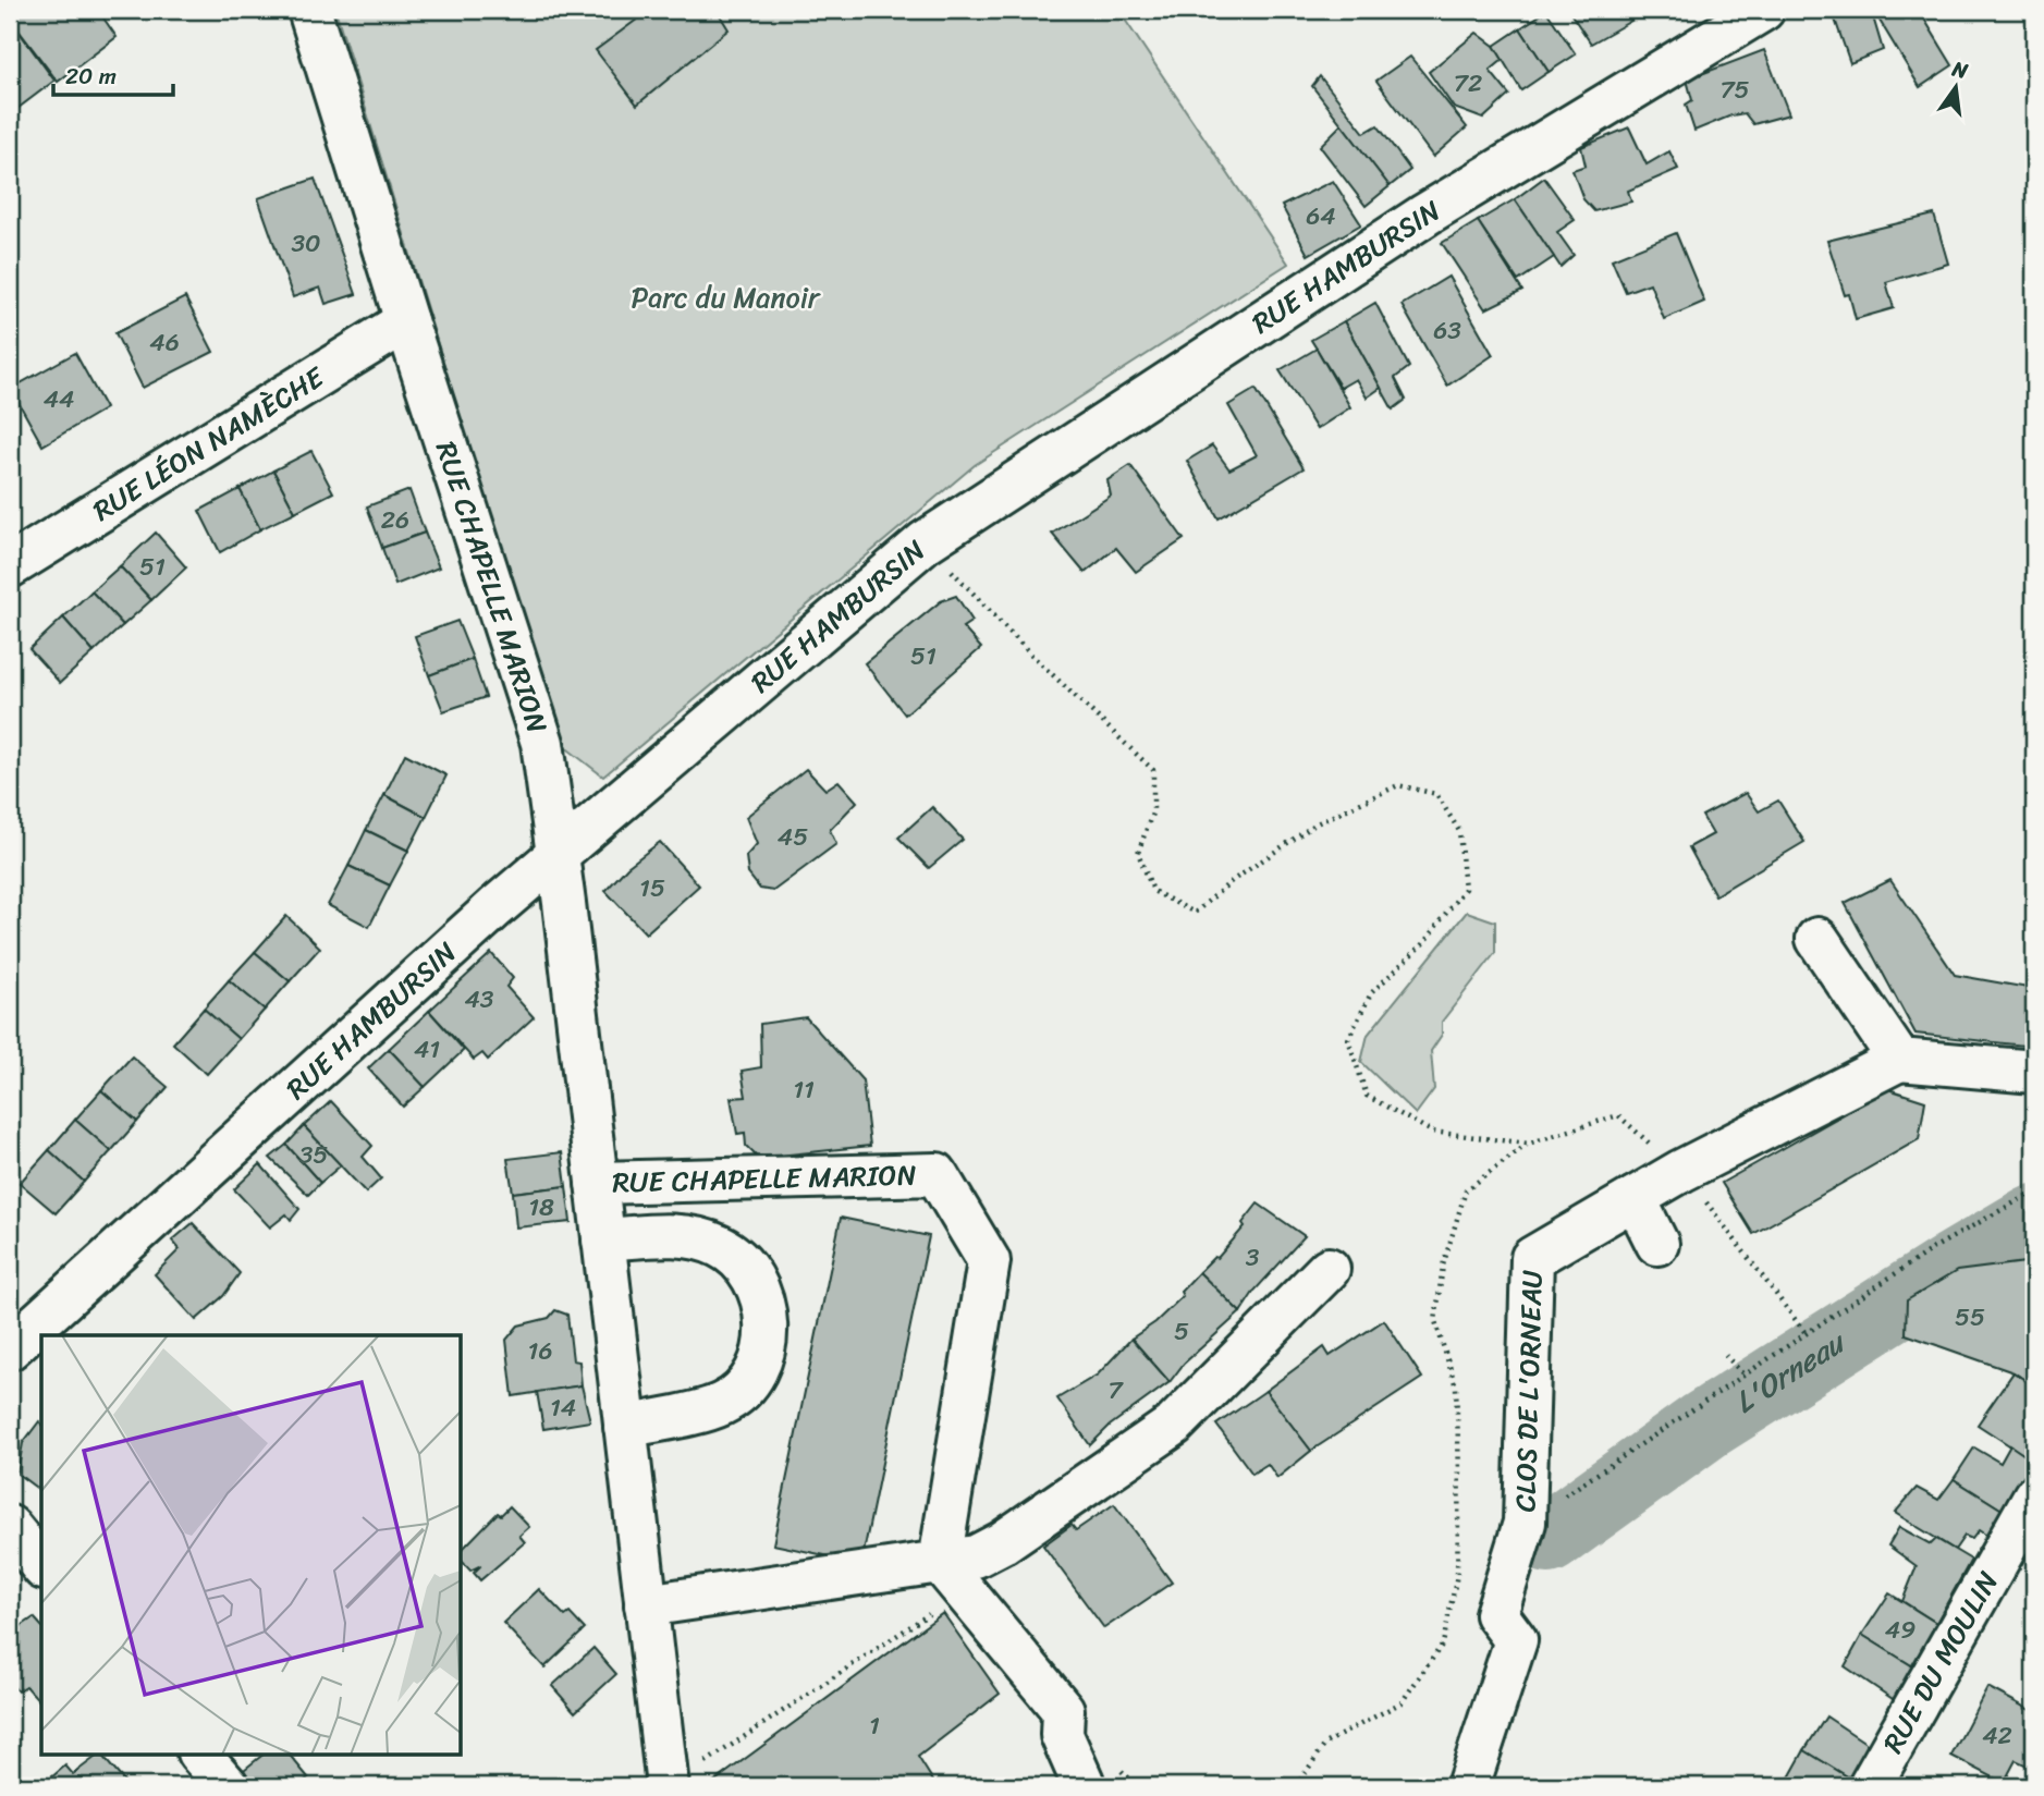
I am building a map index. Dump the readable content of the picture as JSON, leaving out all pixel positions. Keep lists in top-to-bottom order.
{
  "streets": {
    "street": [
      "RUE HAMBURSIN",
      "RUE LÉON NAMÈCHE",
      "RUE CHAPELLE MARION",
      "CLOS DE L'ORNEAU",
      "RUE DU MOULIN"
    ]
  },
  "crossings": [
    ["RUE HAMBURSIN", "RUE CHAPELLE MARION"],
    ["RUE LÉON NAMÈCHE", "RUE CHAPELLE MARION"]
  ],
  "water": ["L'Orneau"],
  "parks": ["Parc du Manoir"],
  "house_numbers": [
    "72",
    "75",
    "64",
    "30",
    "63",
    "46",
    "44",
    "26",
    "51",
    "51",
    "45",
    "15",
    "43",
    "41",
    "11",
    "35",
    "18",
    "3",
    "55",
    "5",
    "16",
    "7",
    "14",
    "49",
    "1",
    "42"
  ],
  "scale_bar": "20 m",
  "north": "top"
}
